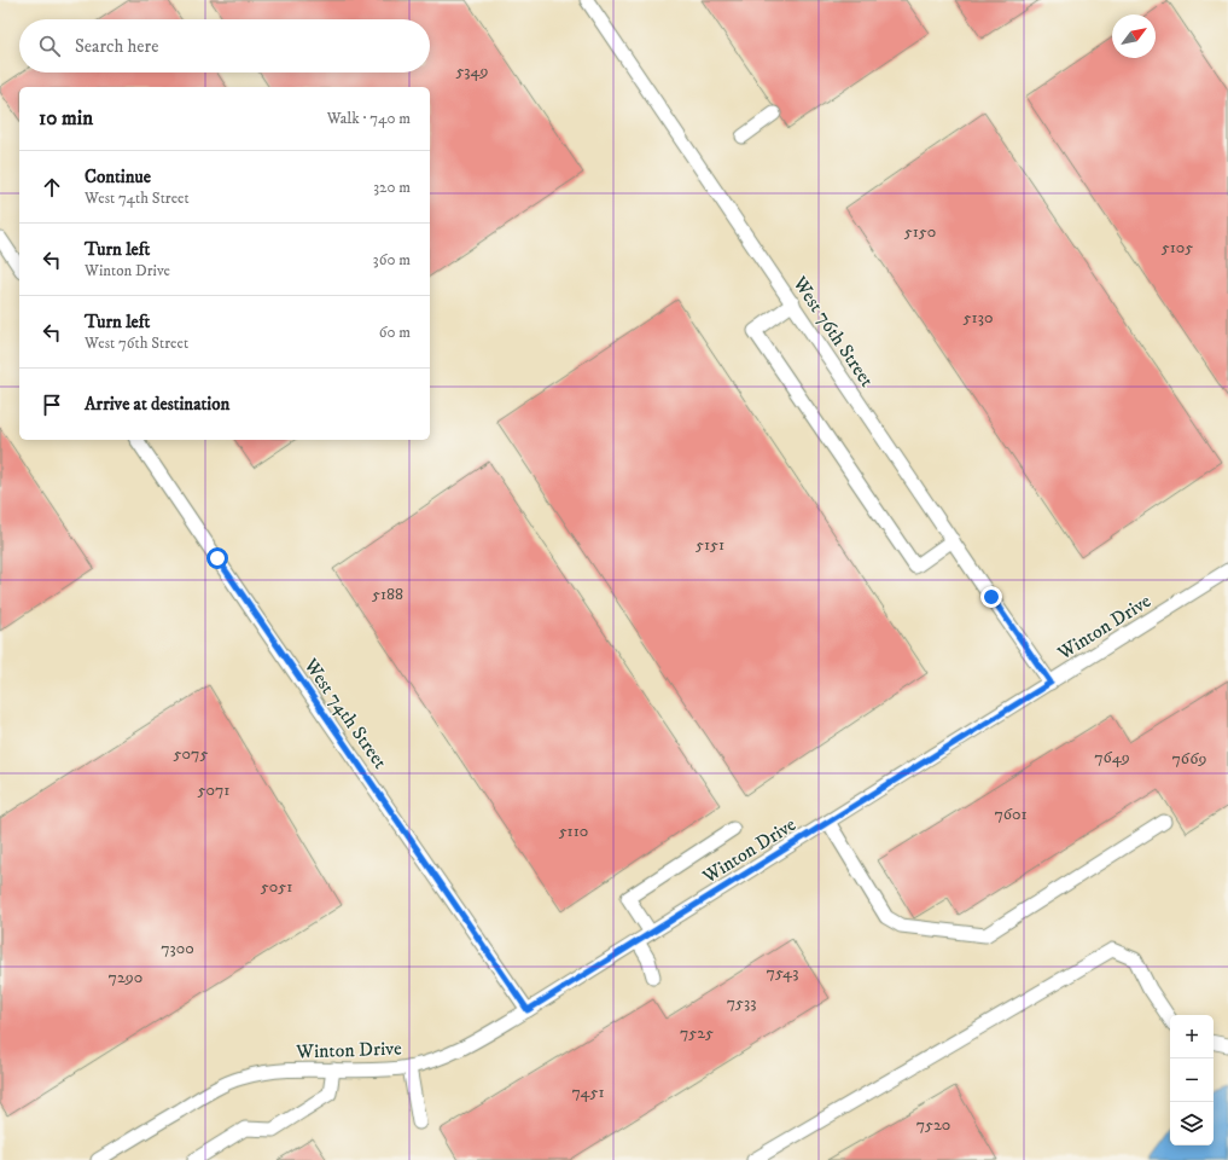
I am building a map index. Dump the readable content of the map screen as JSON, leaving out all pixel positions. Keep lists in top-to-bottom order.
{
  "streets": {
    "street": ["West 76th Street", "Winton Drive", "West 74th Street"]
  },
  "crossings": [
    ["West 76th Street", "Winton Drive"],
    ["Winton Drive", "West 74th Street"]
  ],
  "house_numbers": [
    "5349",
    "5150",
    "5105",
    "5130",
    "5151",
    "5188",
    "5075",
    "7649",
    "7669",
    "5071",
    "7601",
    "5110",
    "5051",
    "7300",
    "7543",
    "7290",
    "7533",
    "7525",
    "7451",
    "7520"
  ],
  "north": "top right",
  "page": {
    "search": "Search here",
    "heading": ["10 min", "Walk · 740 m"],
    "list": [
      ["Continue", "West 74th Street", "320 m"],
      ["Turn left", "Winton Drive", "360 m"],
      ["Turn left", "West 76th Street", "60 m"],
      "Arrive at destination"
    ],
    "map_buttons": ["+", "−"]
  }
}
